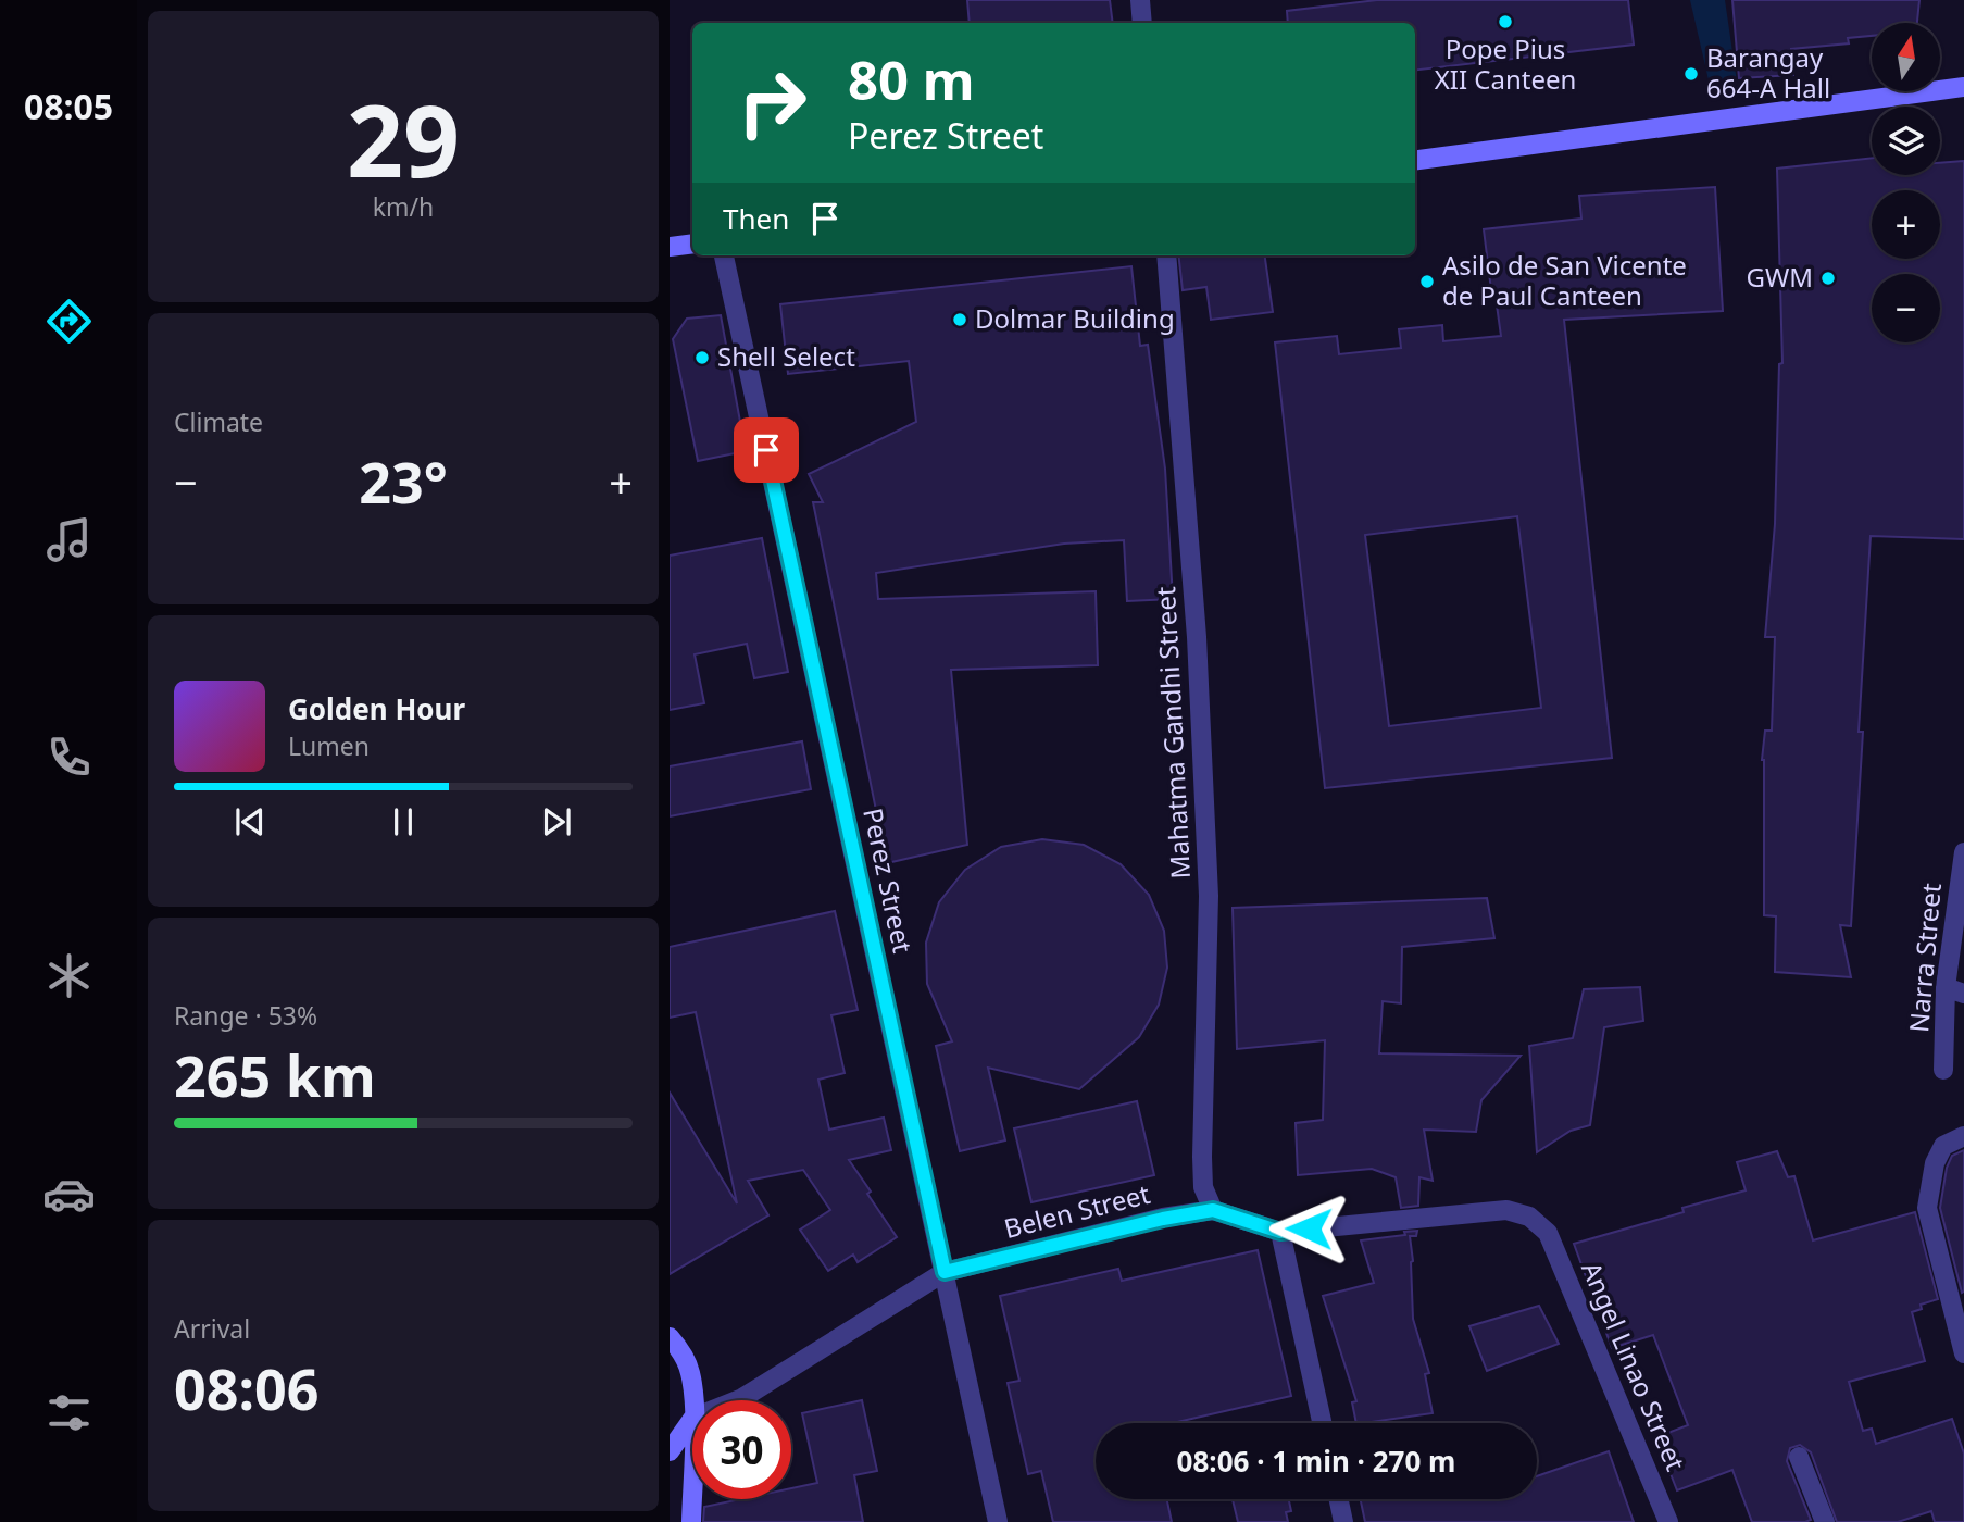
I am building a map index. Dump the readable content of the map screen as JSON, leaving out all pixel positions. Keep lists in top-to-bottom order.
{
  "streets": {
    "street": [
      "Mahatma Gandhi Street",
      "Perez Street",
      "Narra Street",
      "Belen Street",
      "Angel Linao Street"
    ]
  },
  "crossings": [
    ["Mahatma Gandhi Street", "Belen Street"],
    ["Perez Street", "Belen Street"],
    ["Belen Street", "Angel Linao Street"]
  ],
  "places": [
    "Pope Pius XII Canteen",
    "Barangay 664-A Hall",
    "GWM",
    "Asilo de San Vicente de Paul Canteen",
    "Dolmar Building",
    "Shell Select"
  ],
  "north": "top",
  "page": {
    "tabs": "08:05",
    "tile": [
      ["29", "km/h"],
      "Climate",
      ["Range · 53%", "265 km"],
      ["Arrival", "08:06"]
    ],
    "map_buttons": ["+", "−"],
    "turn": ["80 m", "Perez Street"],
    "then": "Then",
    "heat": ["−", "23°", "+"],
    "song": ["Golden Hour", "Lumen"],
    "limit": "30",
    "trip": "08:06 · 1 min · 270 m"
  }
}
